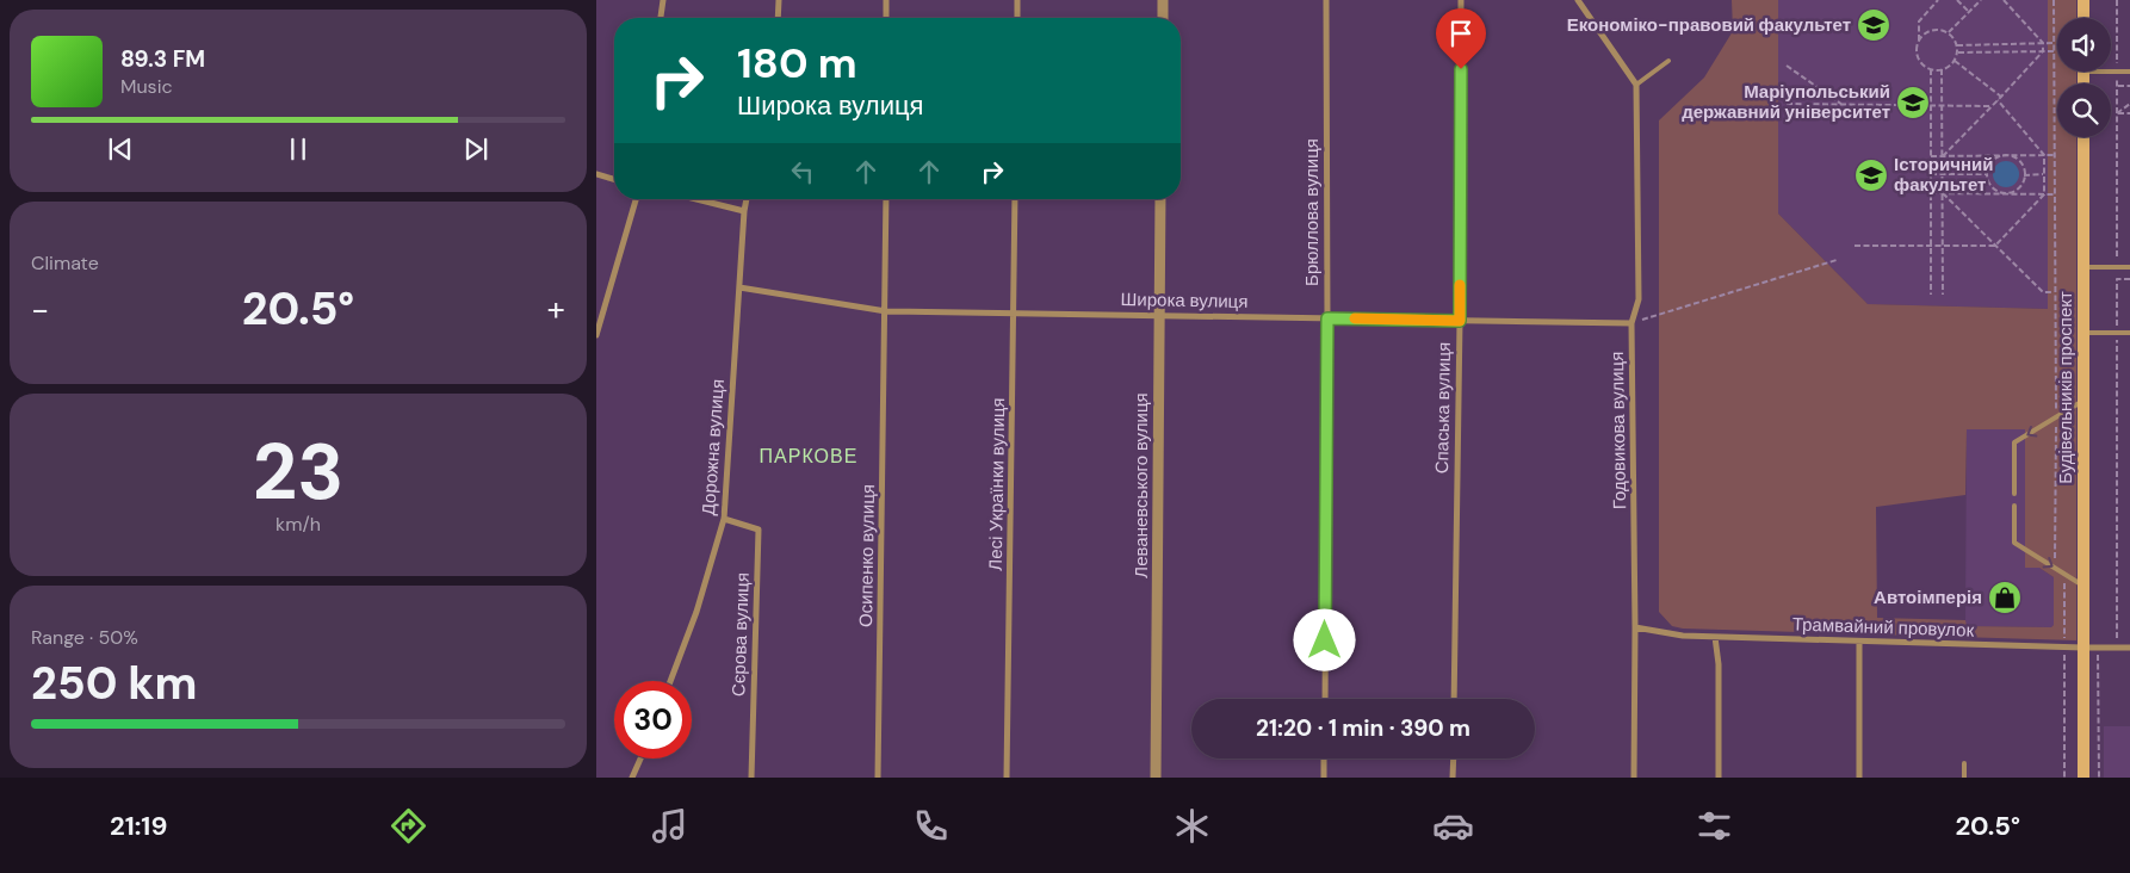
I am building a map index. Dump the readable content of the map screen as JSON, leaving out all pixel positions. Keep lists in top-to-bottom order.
{
  "streets": {
    "main road": ["Будівельників проспект"],
    "street": [
      "Брюллова вулиця",
      "Широка вулиця",
      "Спаська вулиця",
      "Годовикова вулиця",
      "Дорожна вулиця",
      "Лесі Українки вулиця",
      "Леваневського вулиця",
      "Осипенко вулиця",
      "Трамвайний провулок",
      "Сєрова вулиця"
    ]
  },
  "crossings": [
    ["Брюллова вулиця", "Широка вулиця"],
    ["Широка вулиця", "Спаська вулиця"],
    ["Широка вулиця", "Годовикова вулиця"],
    ["Широка вулиця", "Дорожна вулиця"],
    ["Широка вулиця", "Лесі Українки вулиця"],
    ["Широка вулиця", "Леваневського вулиця"],
    ["Широка вулиця", "Осипенко вулиця"],
    ["Будівельників проспект", "Трамвайний провулок"],
    ["Годовикова вулиця", "Трамвайний провулок"],
    ["Дорожна вулиця", "Сєрова вулиця"]
  ],
  "districts": ["ПАРКОВЕ"],
  "places": {
    "school or university": ["Економіко-правовий факультет", "Маріупольський державний університет", "Історичний факультет"],
    "shop": ["Автоімперія"]
  },
  "page": {
    "turn": ["180 m", "Широка вулиця"],
    "song": ["89.3 FM", "Music"],
    "tile": [
      "Climate",
      ["23", "km/h"],
      ["Range · 50%", "250 km"]
    ],
    "heat": ["−", "20.5°", "+"],
    "limit": "30",
    "trip": "21:20 · 1 min · 390 m",
    "tabs": ["21:19", "20.5°"]
  }
}
